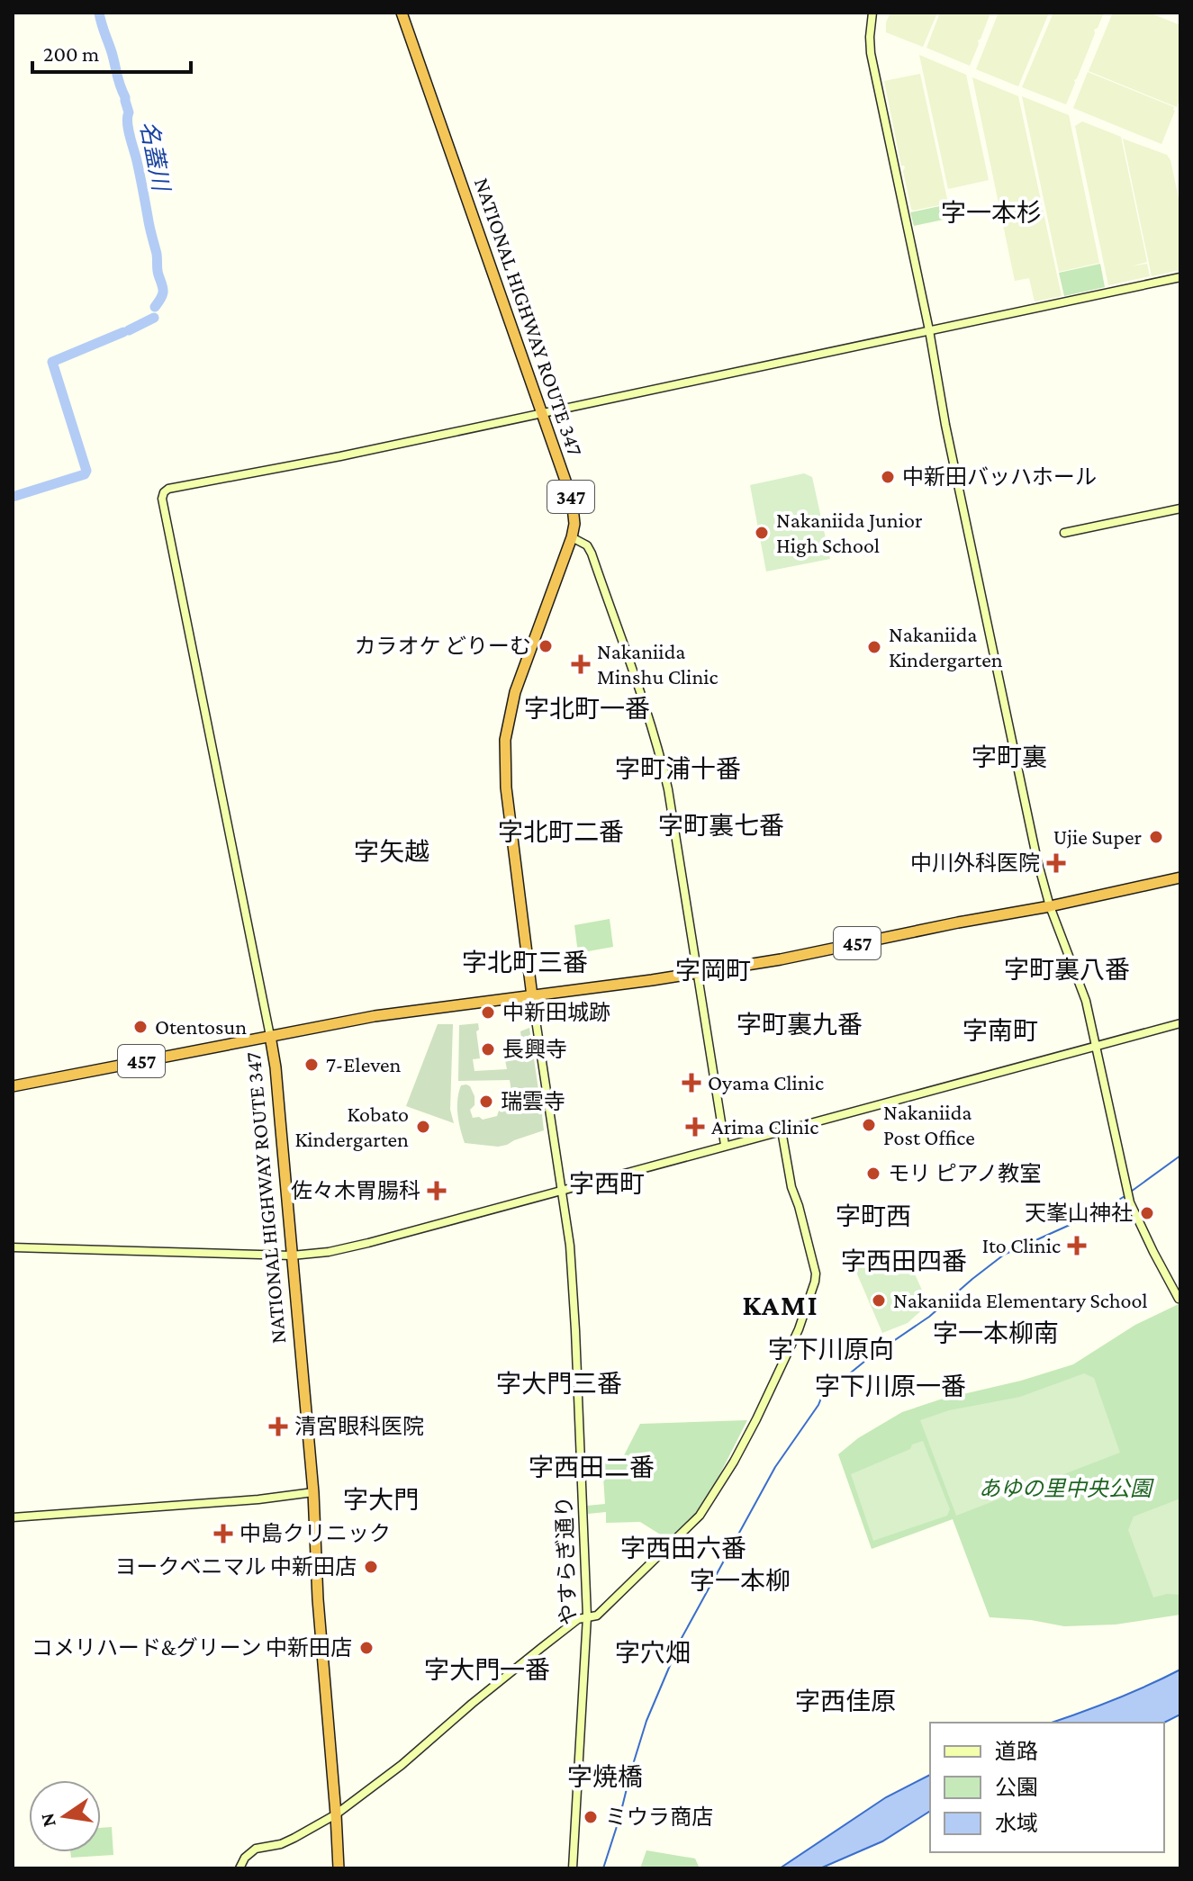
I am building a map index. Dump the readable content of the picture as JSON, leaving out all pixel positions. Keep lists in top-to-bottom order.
{
  "streets": {
    "highway": ["NATIONAL HIGHWAY ROUTE 347", "347", "457"],
    "street": ["やすらぎ通り"]
  },
  "crossings": [
    ["NATIONAL HIGHWAY ROUTE 347", "457"],
    ["NATIONAL HIGHWAY ROUTE 347", "やすらぎ通り"],
    ["457", "やすらぎ通り"]
  ],
  "districts": [
    "字一本杉",
    "字北町一番",
    "字町裏",
    "字町浦十番",
    "字町裏七番",
    "字北町二番",
    "字矢越",
    "字北町三番",
    "字町裏八番",
    "字岡町",
    "字町裏九番",
    "字南町",
    "字西町",
    "字町西",
    "字西田四番",
    "KAMI",
    "字一本柳南",
    "字下川原向",
    "字大門三番",
    "字下川原一番",
    "字西田二番",
    "字大門",
    "字西田六番",
    "字一本柳",
    "字穴畑",
    "字大門一番",
    "字西佳原",
    "字焼橋"
  ],
  "water": ["名蓋川"],
  "parks": ["あゆの里中央公園"],
  "places": {
    "other": [
      "中新田バッハホール",
      "Nakaniida Junior High School",
      "カラオケ どりーむ",
      "Nakaniida Kindergarten",
      "Ujie Super",
      "中新田城跡",
      "Otentosun",
      "長興寺",
      "7-Eleven",
      "瑞雲寺",
      "Nakaniida Post Office",
      "Kobato Kindergarten",
      "モリ ピアノ教室",
      "天峯山神社",
      "Nakaniida Elementary School",
      "ヨークベニマル 中新田店",
      "コメリハード&グリーン 中新田店",
      "ミウラ商店"
    ],
    "health": [
      "Nakaniida Minshu Clinic",
      "中川外科医院",
      "Oyama Clinic",
      "Arima Clinic",
      "佐々木胃腸科",
      "Ito Clinic",
      "清宮眼科医院",
      "中島クリニック"
    ]
  },
  "legend": ["道路", "公園", "水域"],
  "scale_bar": "200 m",
  "north": "left"
}
